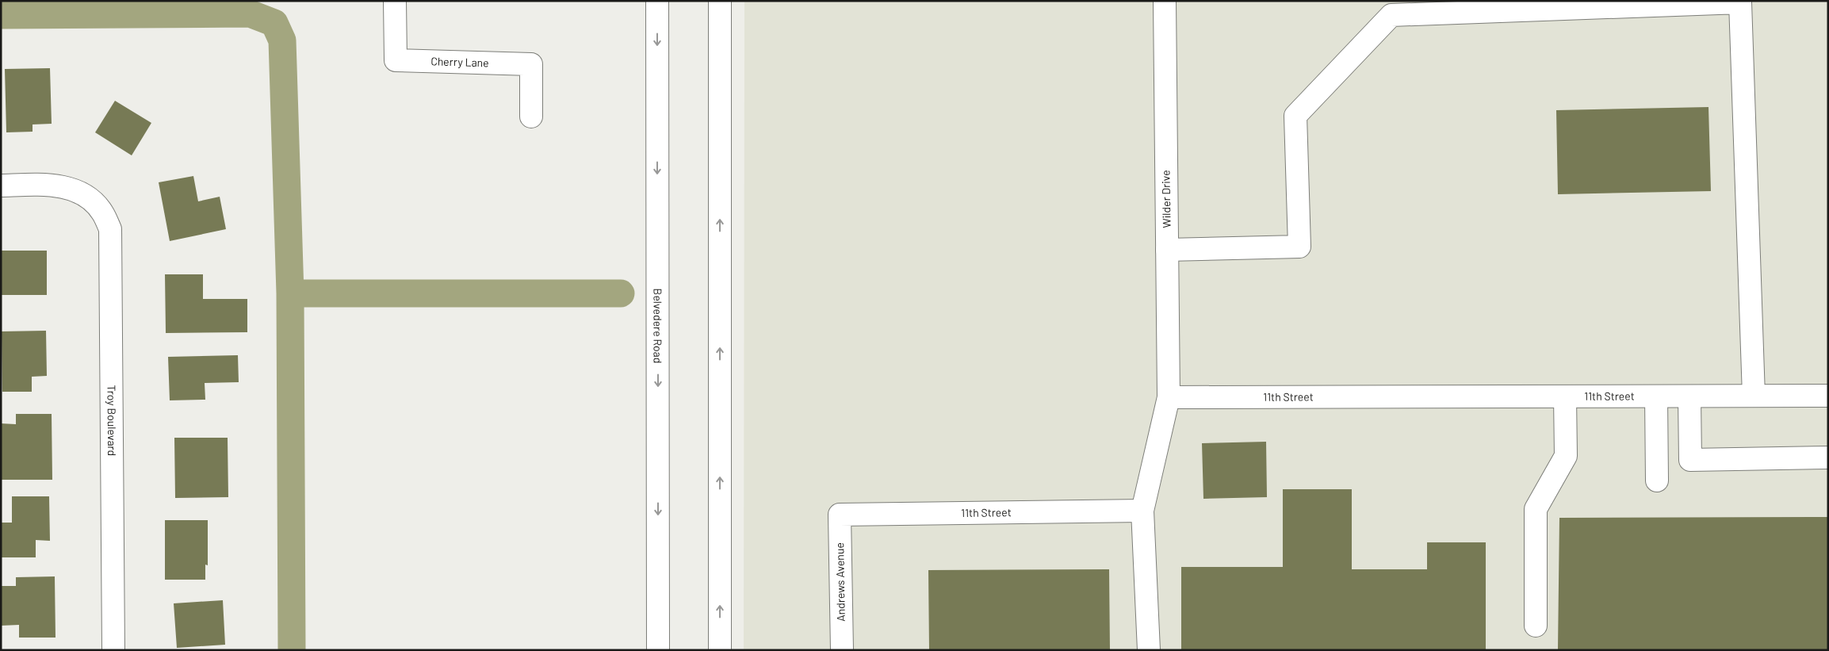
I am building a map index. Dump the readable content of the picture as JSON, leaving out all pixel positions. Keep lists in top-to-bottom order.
{
  "streets": {
    "street": [
      "Cherry Lane",
      "Wilder Drive",
      "Belvedere Road",
      "11th Street",
      "Troy Boulevard",
      "Andrews Avenue"
    ]
  },
  "crossings": [
    ["Wilder Drive", "11th Street"],
    ["11th Street", "Andrews Avenue"]
  ]
}
